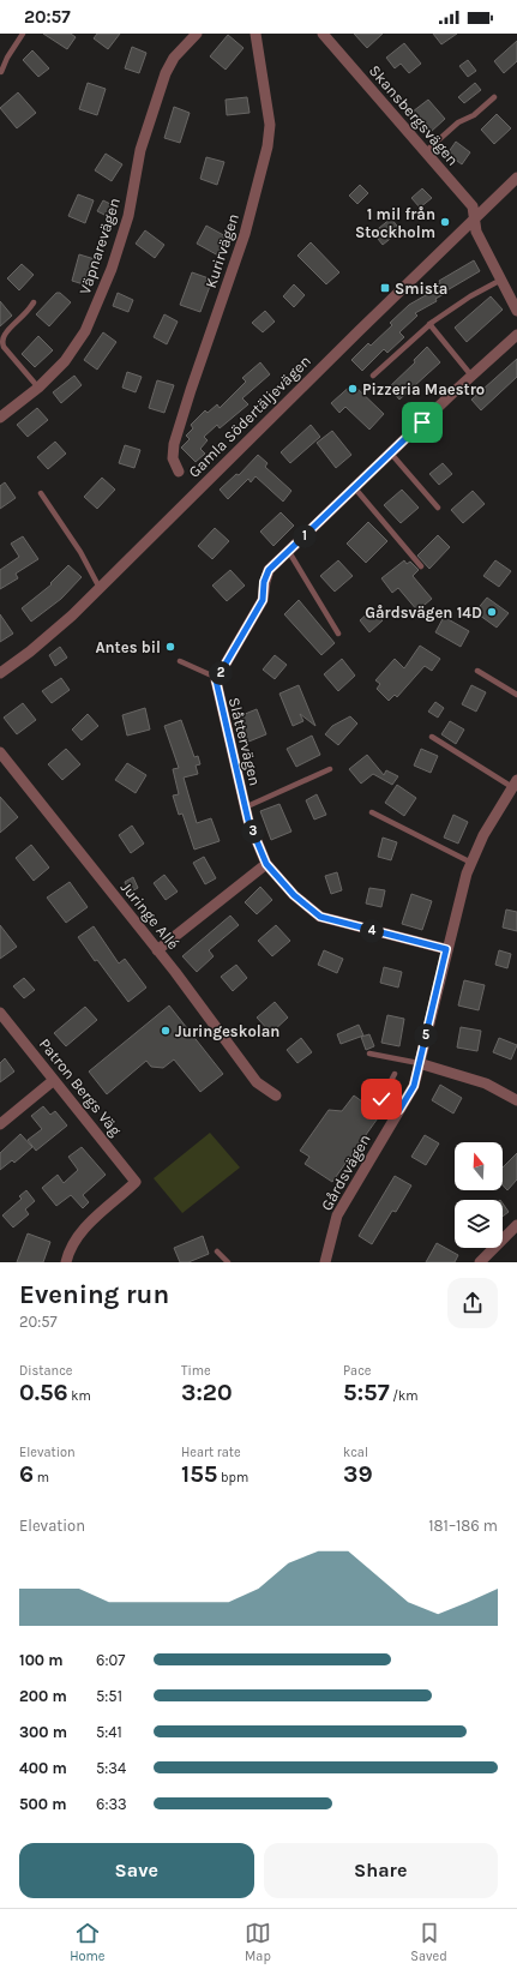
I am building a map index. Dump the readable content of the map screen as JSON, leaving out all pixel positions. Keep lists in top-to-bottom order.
{
  "streets": {
    "street": [
      "Skansbergsvägen",
      "Väpnarevägen",
      "Kurirvägen",
      "Gamla Södertäljevägen",
      "Slåttervägen",
      "Juringe Allé",
      "Patron Bergs Väg",
      "Gårdsvägen"
    ]
  },
  "crossings": [
    ["Skansbergsvägen", "Gamla Södertäljevägen"],
    ["Slåttervägen", "Gårdsvägen"]
  ],
  "places": {
    "other": [
      "1 mil från Stockholm",
      "Pizzeria Maestro",
      "Gårdsvägen 14D",
      "Antes bil",
      "Juringeskolan"
    ],
    "transit": ["Smista"]
  },
  "north": "top",
  "page": {
    "status": "20:57",
    "pins": [
      "1",
      "2",
      "3",
      "4",
      "5"
    ],
    "heading": ["Evening run", "20:57"],
    "stats": [
      ["Distance", "0.56 km"],
      ["Time", "3:20"],
      ["Pace", "5:57 /km"],
      ["Elevation", "6 m"],
      ["Heart rate", "155 bpm"],
      ["kcal", "39"]
    ],
    "chart": ["Elevation", "181–186 m"],
    "list": [
      {
        "name": "100 m",
        "note": "6:07"
      },
      {
        "name": "200 m",
        "note": "5:51"
      },
      {
        "name": "300 m",
        "note": "5:41"
      },
      {
        "name": "400 m",
        "note": "5:34"
      },
      {
        "name": "500 m",
        "note": "6:33"
      }
    ],
    "buttons": ["Save", "Share"],
    "tabs": ["Home", "Map", "Saved"]
  }
}
